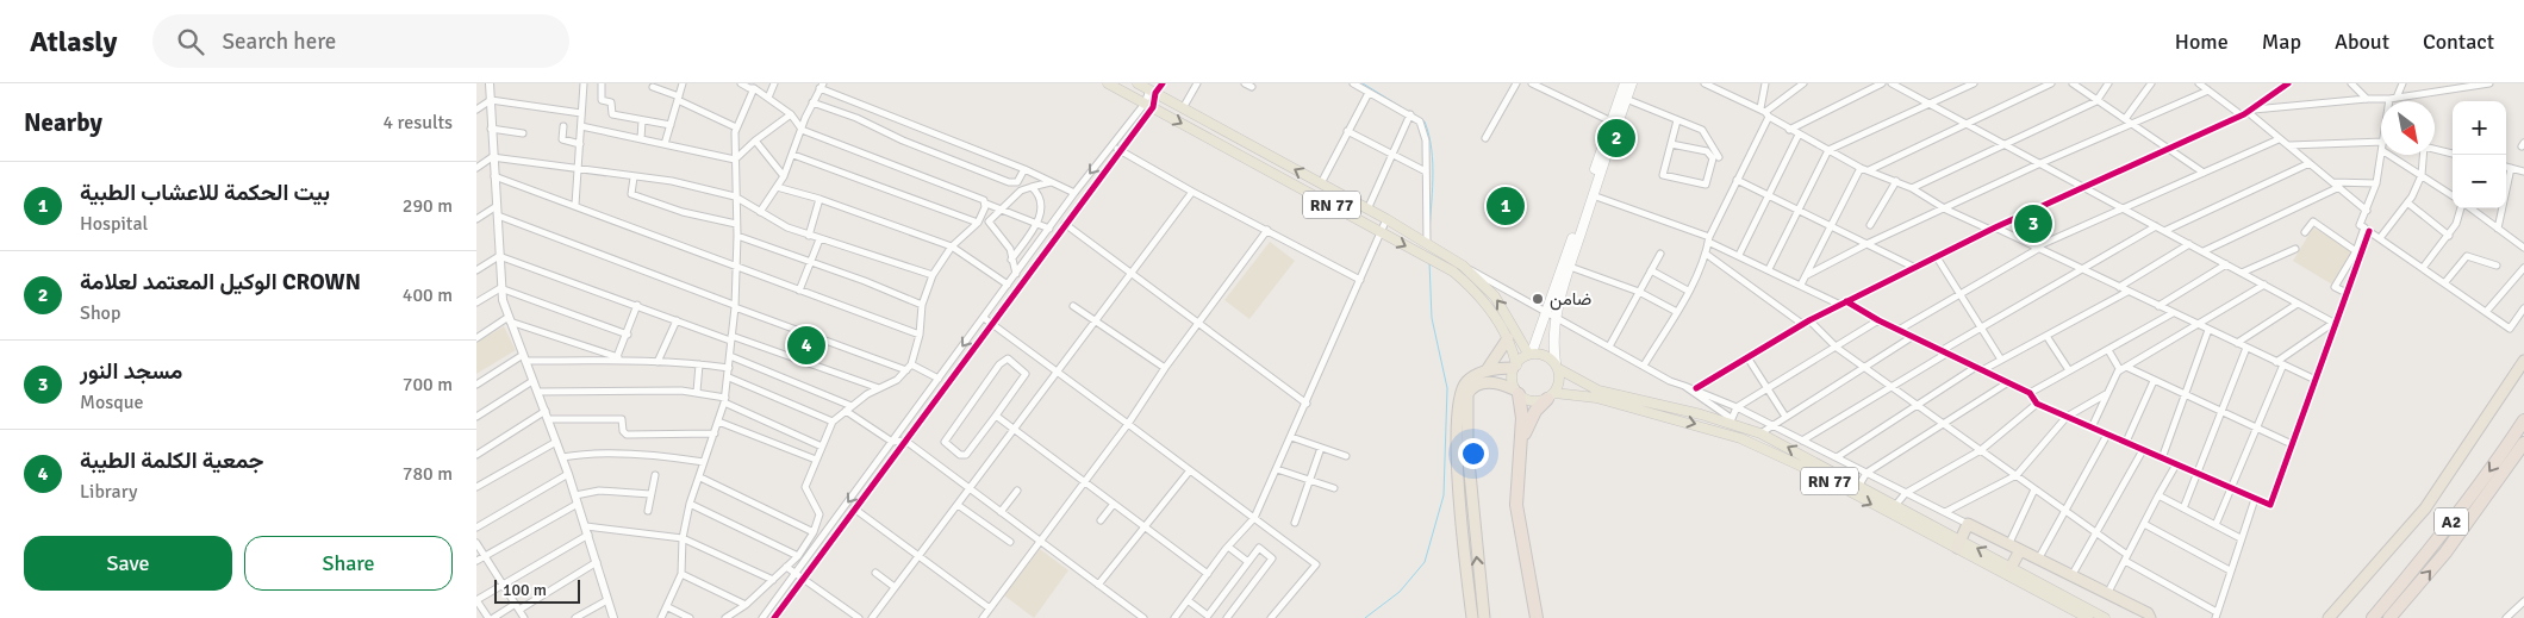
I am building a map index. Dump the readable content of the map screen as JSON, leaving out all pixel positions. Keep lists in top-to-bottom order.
{
  "streets": {
    "highway": ["A2"],
    "main road": ["RN 77"]
  },
  "places": ["ضامن"],
  "scale_bar": "100 m",
  "north": "bottom right",
  "page": {
    "header": "Atlasly",
    "search": "Search here",
    "nav": [
      "Home",
      "Map",
      "About",
      "Contact"
    ],
    "heading": ["Nearby", "4 results"],
    "map_buttons": ["+", "−"],
    "pins": [
      "2",
      "1",
      "3",
      "4"
    ],
    "list": [
      {
        "mark": "1",
        "name": "بيت الحكمة للاعشاب الطبية",
        "note": "Hospital",
        "value": "290 m"
      },
      {
        "mark": "2",
        "name": "الوكيل المعتمد لعلامة CROWN",
        "note": "Shop",
        "value": "400 m"
      },
      {
        "mark": "3",
        "name": "مسجد النور",
        "note": "Mosque",
        "value": "700 m"
      },
      {
        "mark": "4",
        "name": "جمعية الكلمة الطيبة",
        "note": "Library",
        "value": "780 m"
      }
    ],
    "buttons": ["Save", "Share"],
    "scale": "100 m"
  }
}
